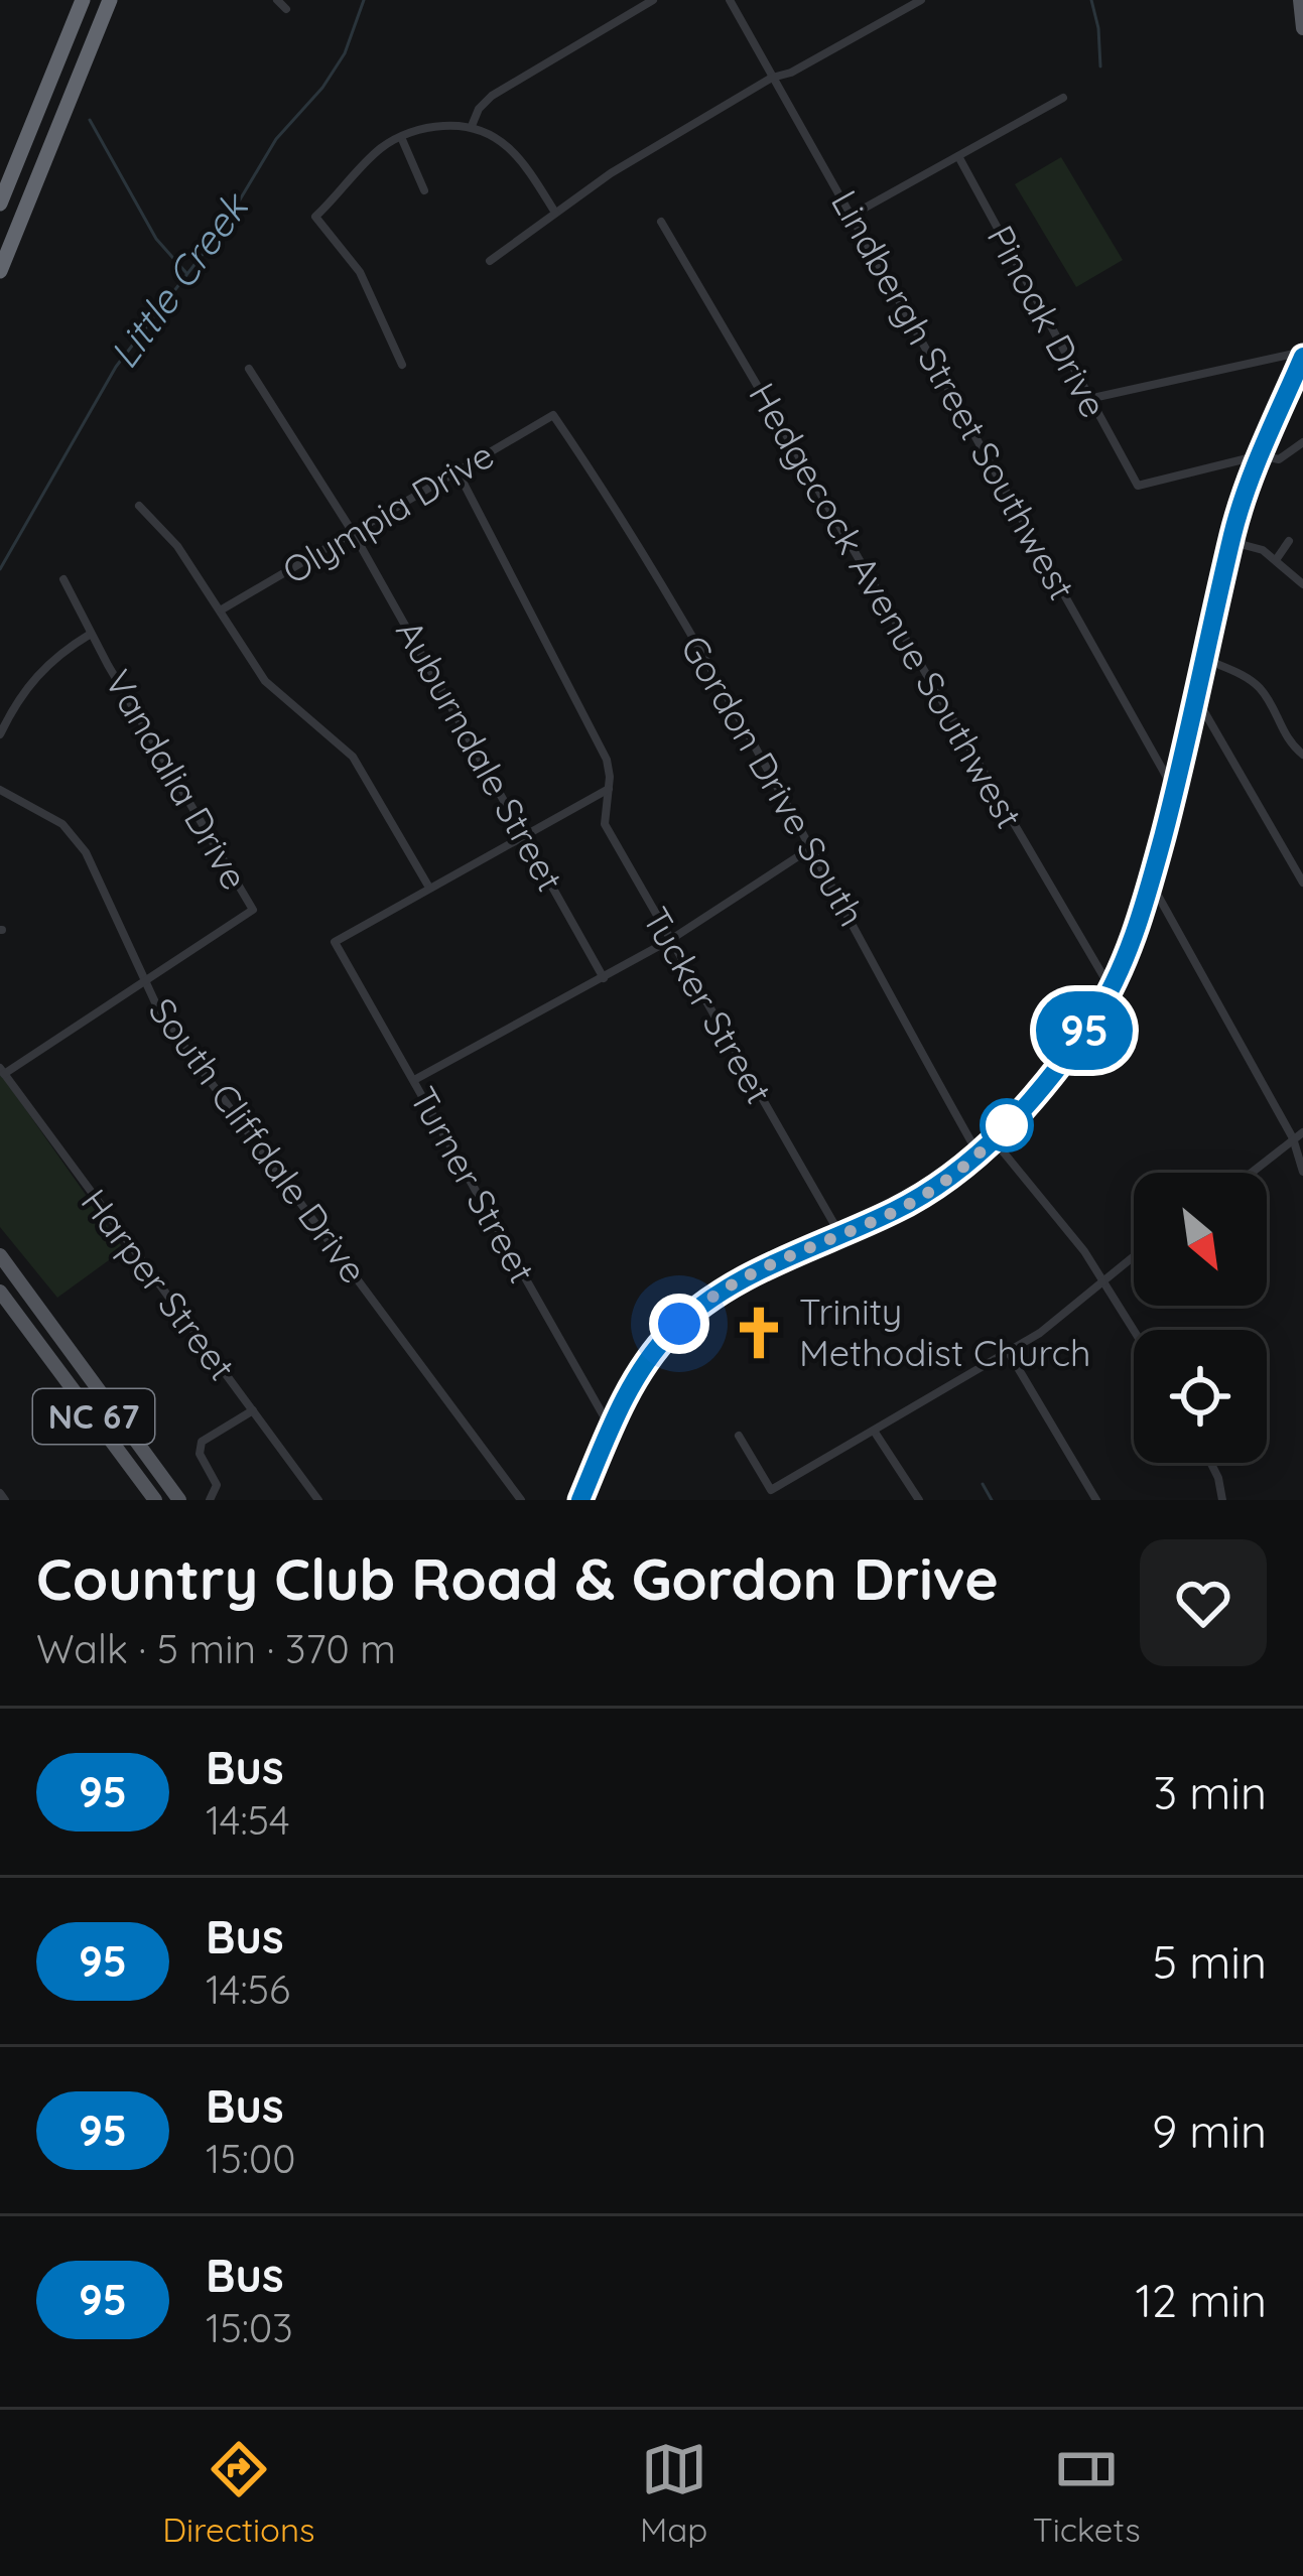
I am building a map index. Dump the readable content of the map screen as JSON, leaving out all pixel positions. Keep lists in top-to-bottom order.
{
  "streets": {
    "main road": ["NC 67"],
    "street": [
      "Pinoak Drive",
      "Lindbergh Street Southwest",
      "Olympia Drive",
      "Hedgecock Avenue Southwest",
      "Auburndale Street",
      "Vandalia Drive",
      "Gordon Drive South",
      "Tucker Street",
      "South Cliffdale Drive",
      "Turner Street",
      "Harper Street"
    ]
  },
  "crossings": [
    ["Olympia Drive", "Auburndale Street"],
    ["Olympia Drive", "Gordon Drive South"],
    ["Vandalia Drive", "South Cliffdale Drive"],
    ["Vandalia Drive", "Harper Street"]
  ],
  "water": ["Little Creek"],
  "places": {
    "church": ["Trinity Methodist Church"]
  },
  "lines": ["bus line 95"],
  "north": "bottom right",
  "page": {
    "on_map": "95",
    "heading": ["Country Club Road & Gordon Drive", "Walk · 5 min · 370 m"],
    "list": [
      {
        "mark": "95",
        "name": "Bus",
        "note": "14:54",
        "value": "3 min"
      },
      {
        "mark": "95",
        "name": "Bus",
        "note": "14:56",
        "value": "5 min"
      },
      {
        "mark": "95",
        "name": "Bus",
        "note": "15:00",
        "value": "9 min"
      },
      {
        "mark": "95",
        "name": "Bus",
        "note": "15:03",
        "value": "12 min"
      }
    ],
    "tabs": ["Directions", "Map", "Tickets"]
  }
}
